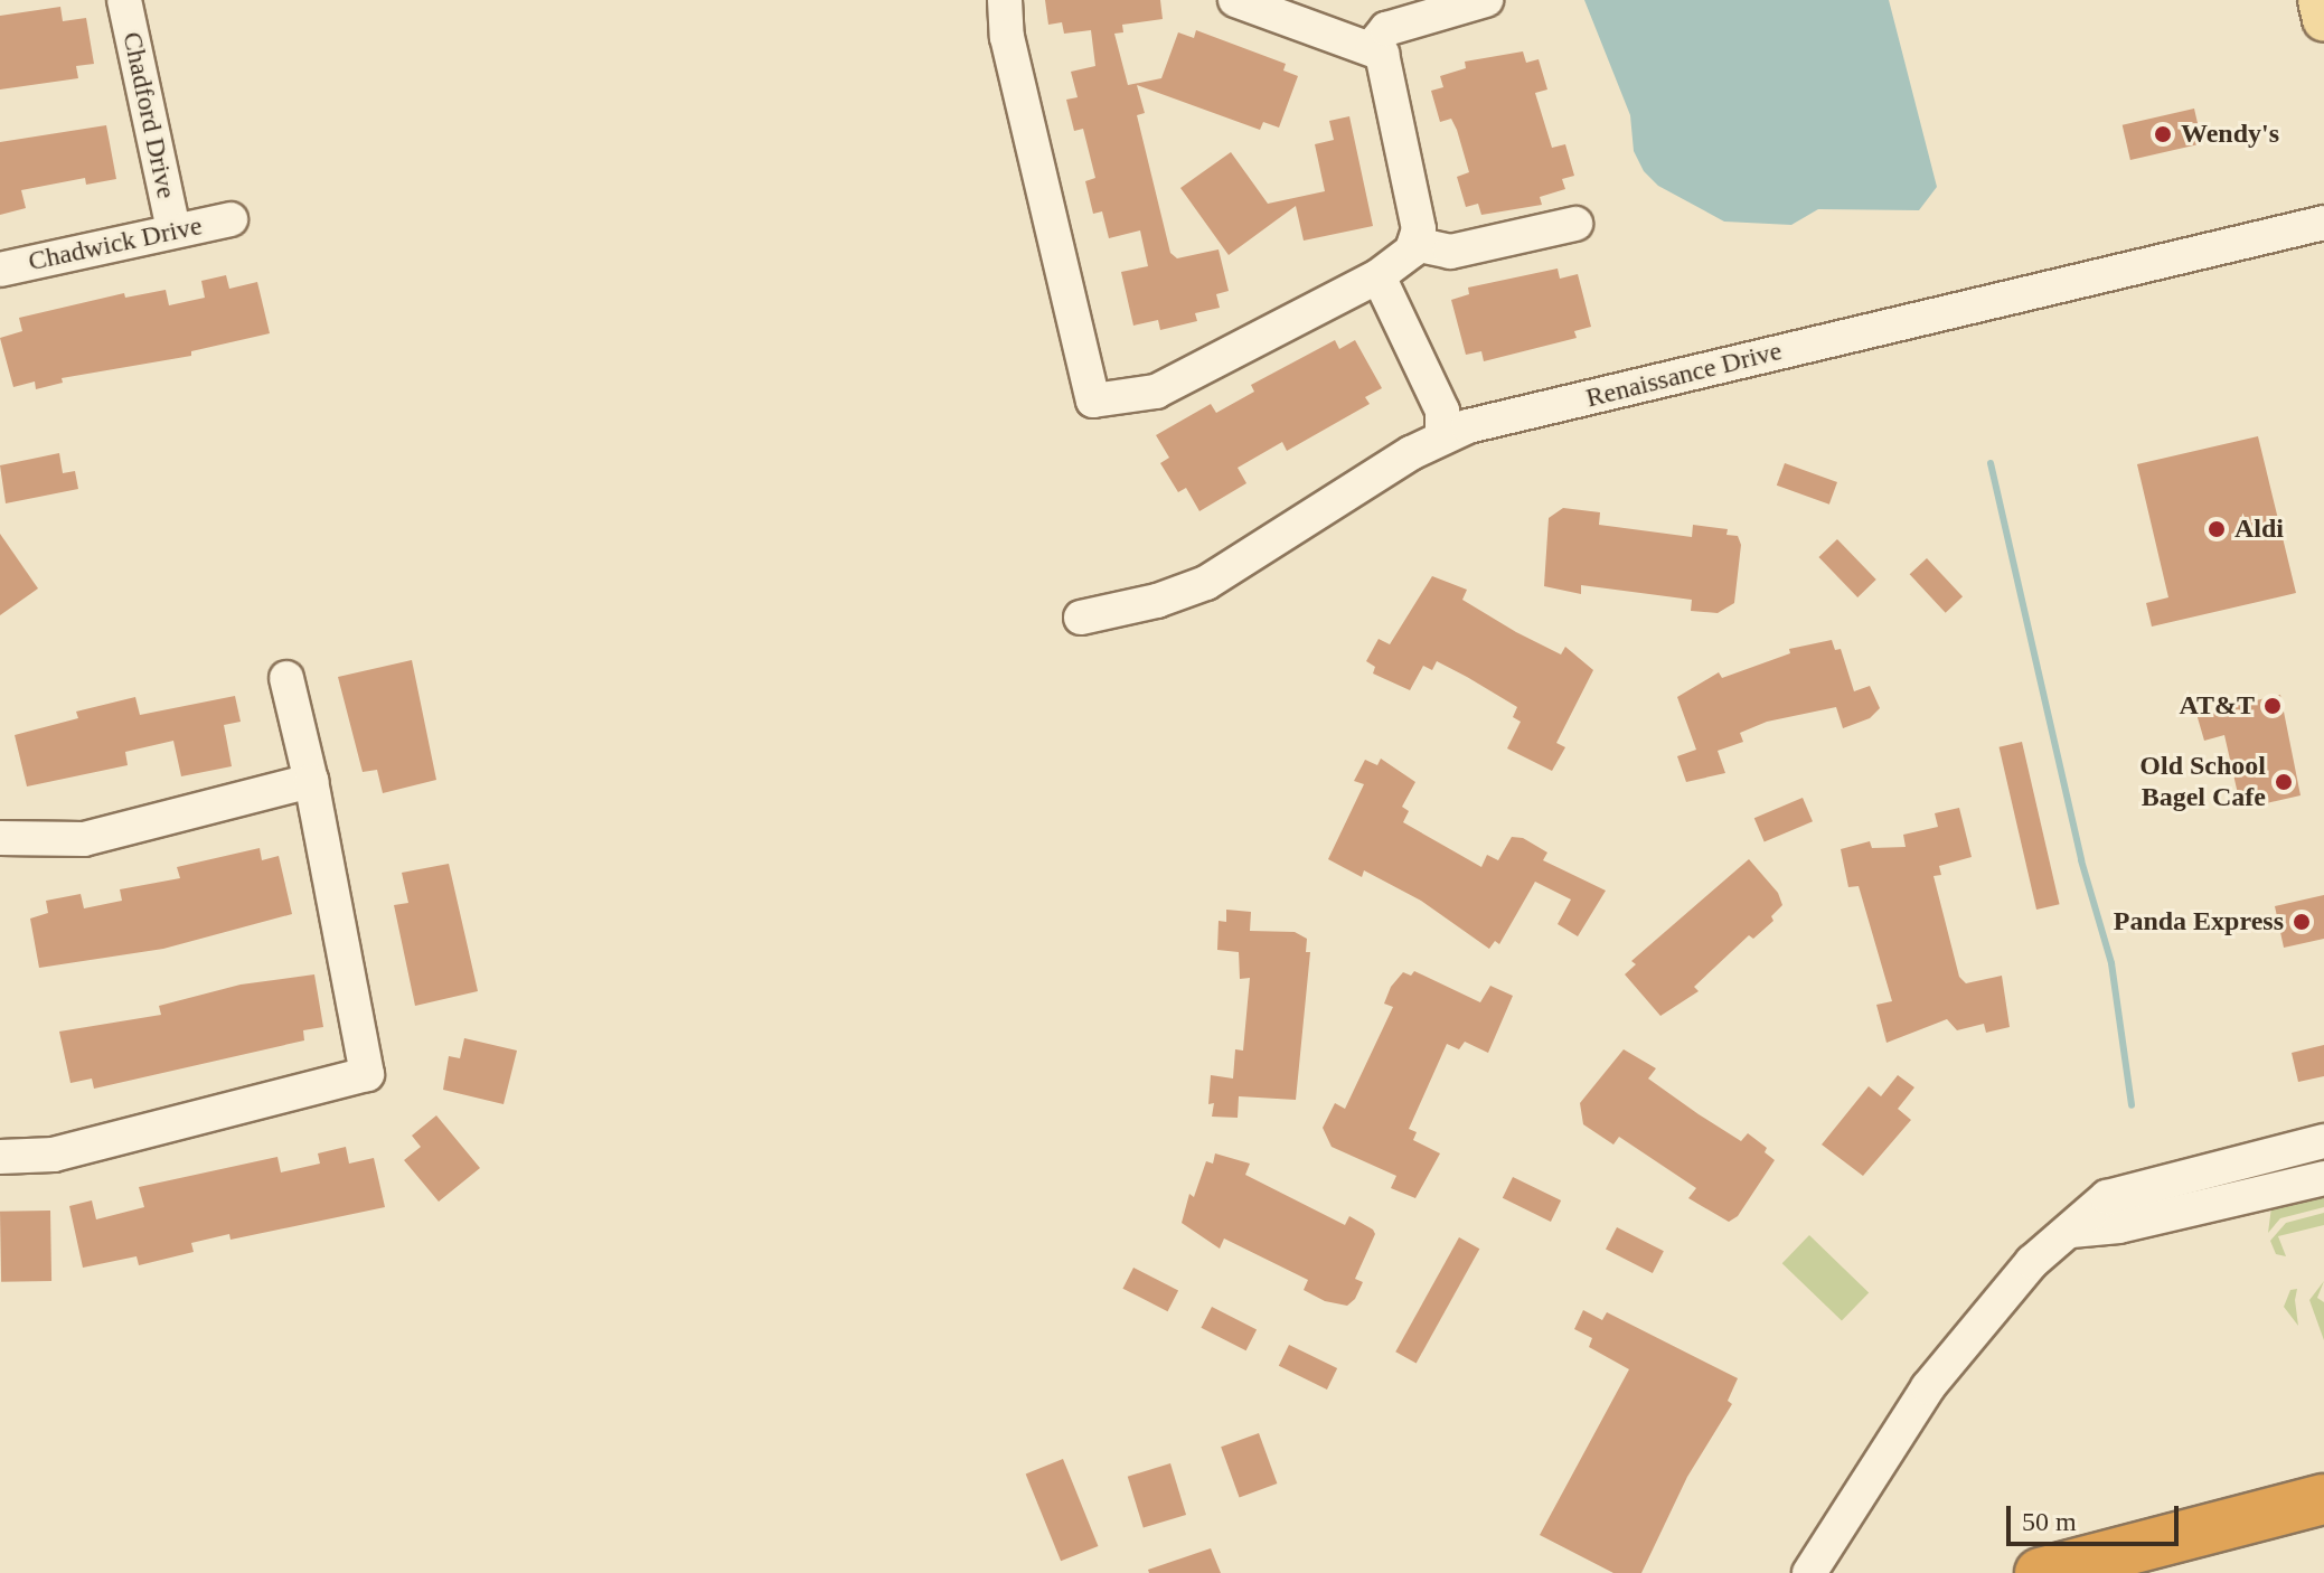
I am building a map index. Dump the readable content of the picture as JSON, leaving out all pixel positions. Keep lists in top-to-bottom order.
{
  "streets": {
    "street": ["Chadford Drive", "Chadwick Drive", "Renaissance Drive"]
  },
  "crossings": [
    ["Chadford Drive", "Chadwick Drive"]
  ],
  "places": [
    "Wendy's",
    "Aldi",
    "AT&T",
    "Old School Bagel Cafe",
    "Panda Express"
  ],
  "scale_bar": "50 m"
}
